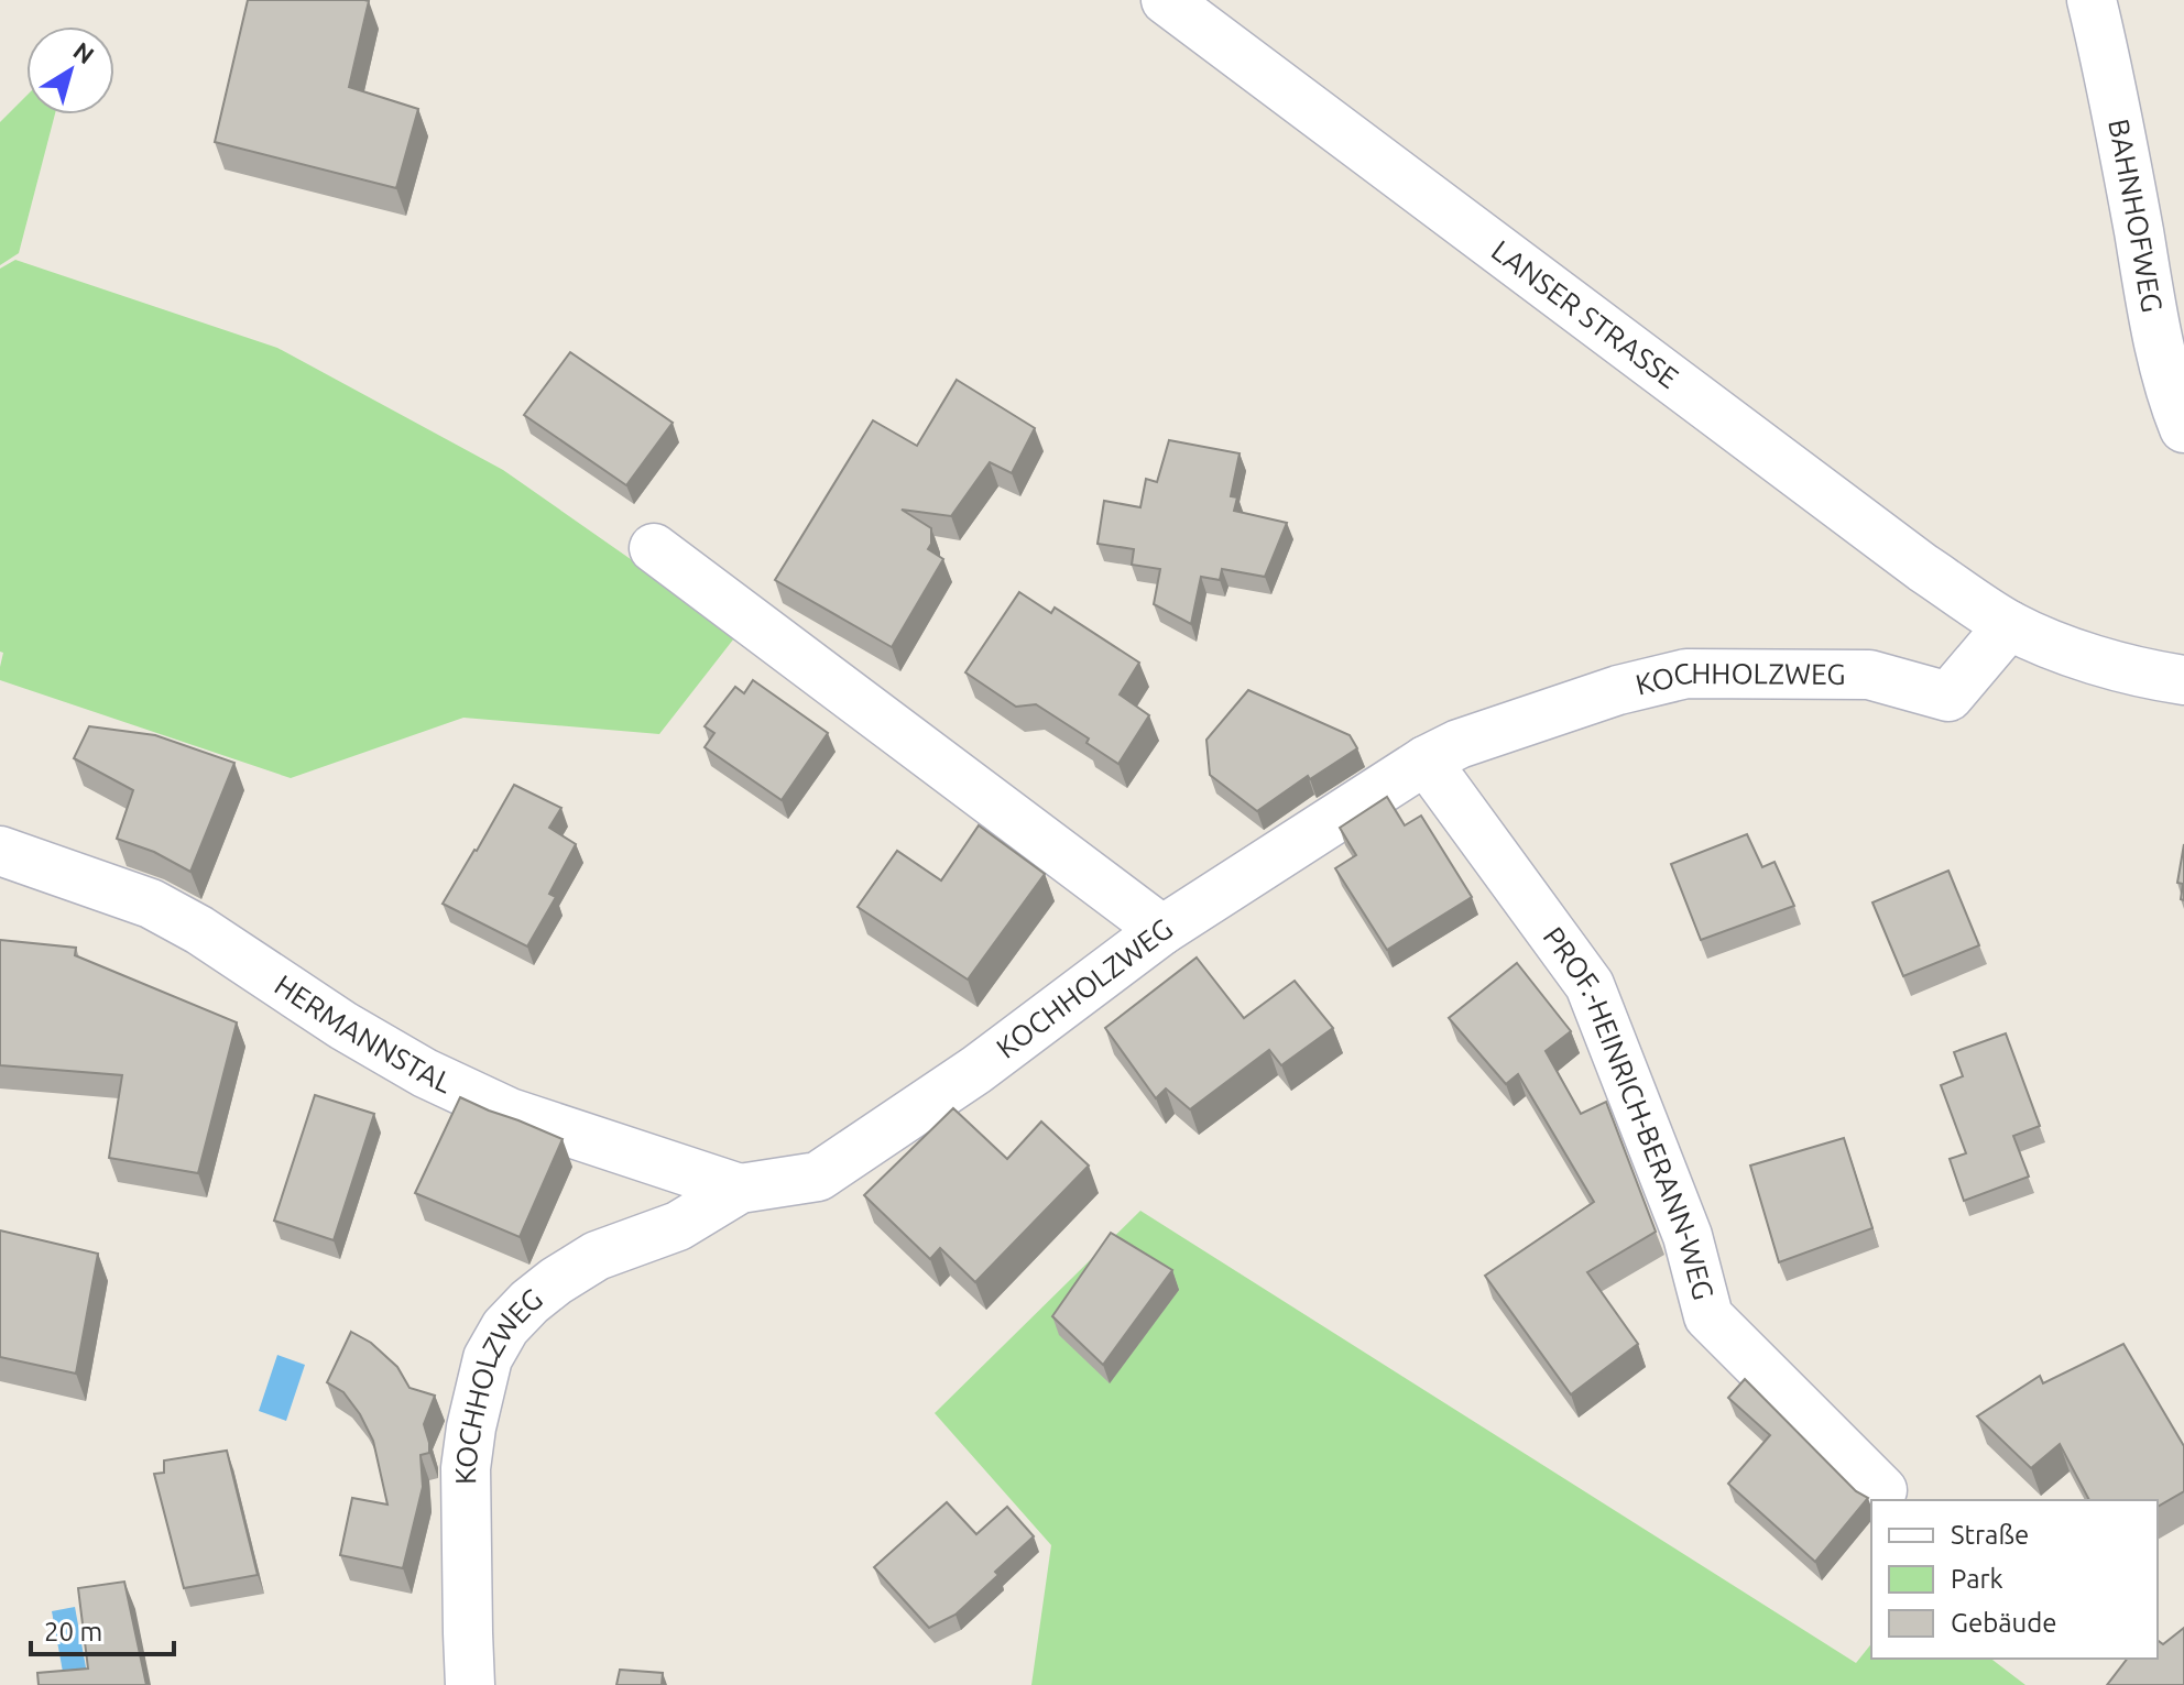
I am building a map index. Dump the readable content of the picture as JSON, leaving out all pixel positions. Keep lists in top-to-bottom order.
{
  "streets": {
    "street": [
      "BAHNHOFWEG",
      "LANSER STRASSE",
      "KOCHHOLZWEG",
      "HERMANNSTAL",
      "PROF.-HEINRICH-BERANN-WEG"
    ]
  },
  "crossings": [
    ["LANSER STRASSE", "KOCHHOLZWEG"],
    ["KOCHHOLZWEG", "HERMANNSTAL"],
    ["KOCHHOLZWEG", "PROF.-HEINRICH-BERANN-WEG"]
  ],
  "legend": ["Straße", "Park", "Gebäude"],
  "scale_bar": "20 m",
  "north": "top right"
}
